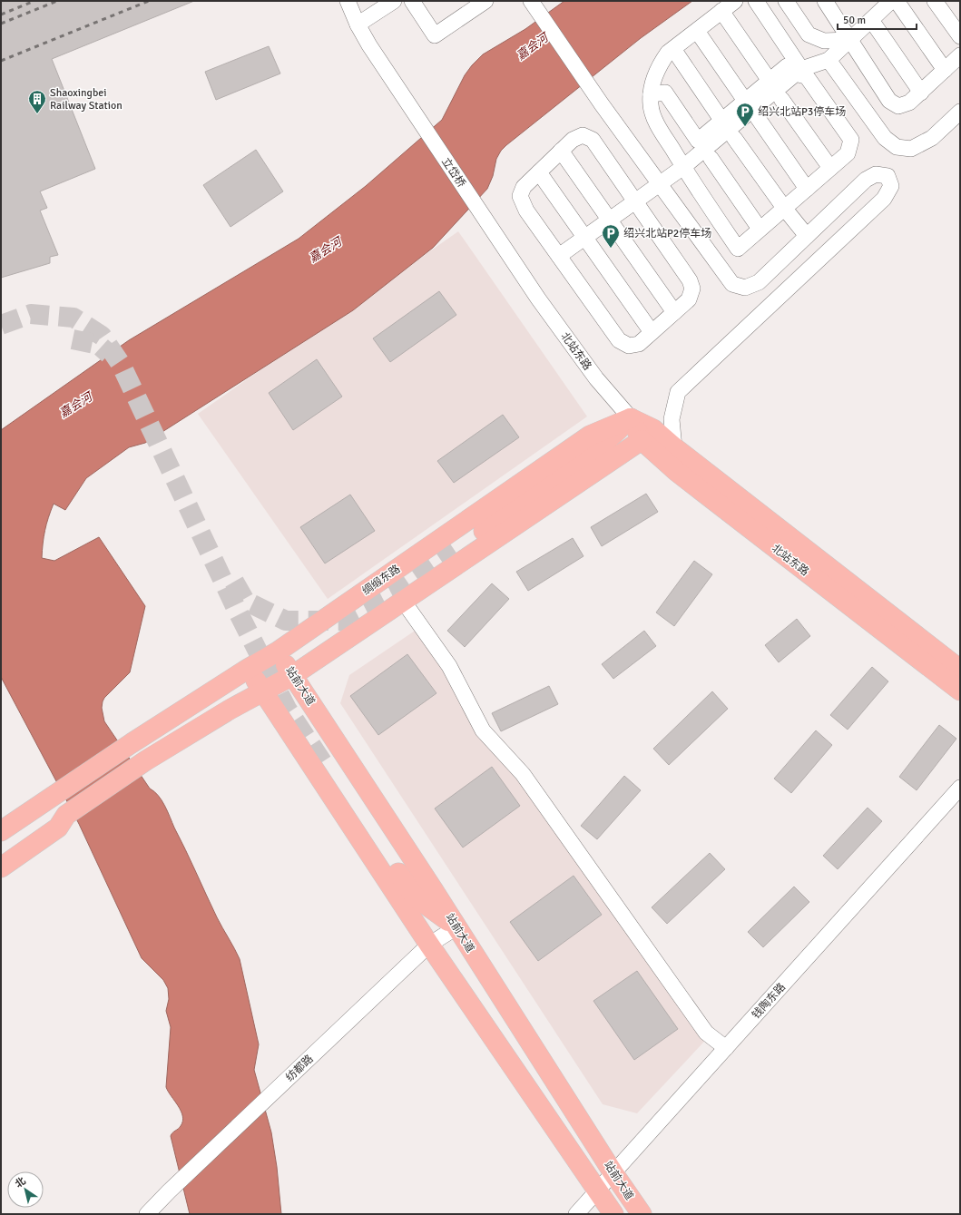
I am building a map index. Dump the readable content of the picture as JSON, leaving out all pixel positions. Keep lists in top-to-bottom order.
{
  "streets": {
    "main road": ["北站东路", "绸缎东路", "站前大道"],
    "street": ["立岱桥", "钱陶东路", "纺都路"]
  },
  "crossings": [
    ["立岱桥", "北站东路"],
    ["北站东路", "绸缎东路"],
    ["绸缎东路", "站前大道"],
    ["站前大道", "钱陶东路"],
    ["站前大道", "纺都路"]
  ],
  "water": ["嘉会河"],
  "places": {
    "building": ["Shaoxingbei Railway Station"],
    "parking": ["绍兴北站P3停车场", "绍兴北站P2停车场"]
  },
  "scale_bar": "50 m",
  "north": "top left"
}
